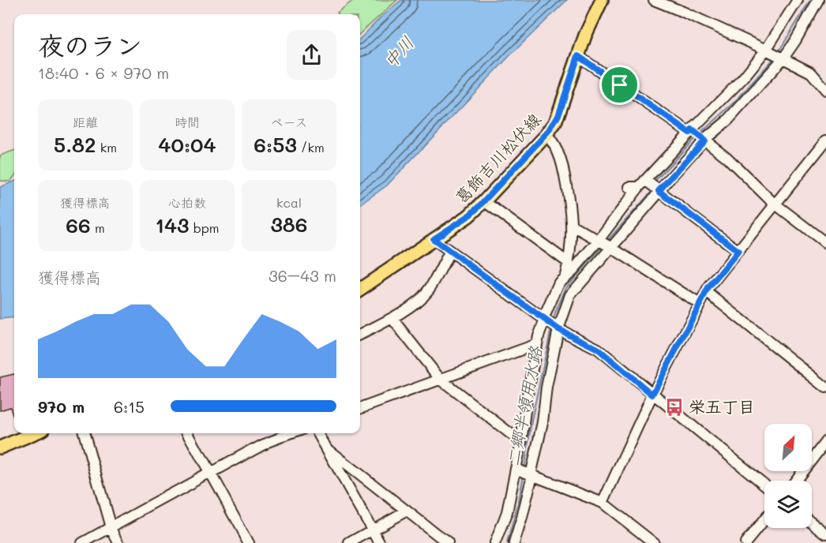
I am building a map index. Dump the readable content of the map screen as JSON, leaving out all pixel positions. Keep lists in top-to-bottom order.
{
  "streets": {
    "main road": ["葛飾吉川松伏線"]
  },
  "water": ["中川", "二郷半領用水路"],
  "places": {
    "bus stop": ["栄五丁目"]
  },
  "north": "top right",
  "page": {
    "heading": ["夜のラン", "18:40 · 6 × 970 m"],
    "stats": [
      ["距離", "5.82 km"],
      ["時間", "40:04"],
      ["ペース", "6:53 /km"],
      ["獲得標高", "66 m"],
      ["心拍数", "143 bpm"],
      ["kcal", "386"]
    ],
    "chart": ["獲得標高", "36–43 m"],
    "list": [
      {
        "name": "970 m",
        "note": "6:15"
      }
    ]
  }
}
